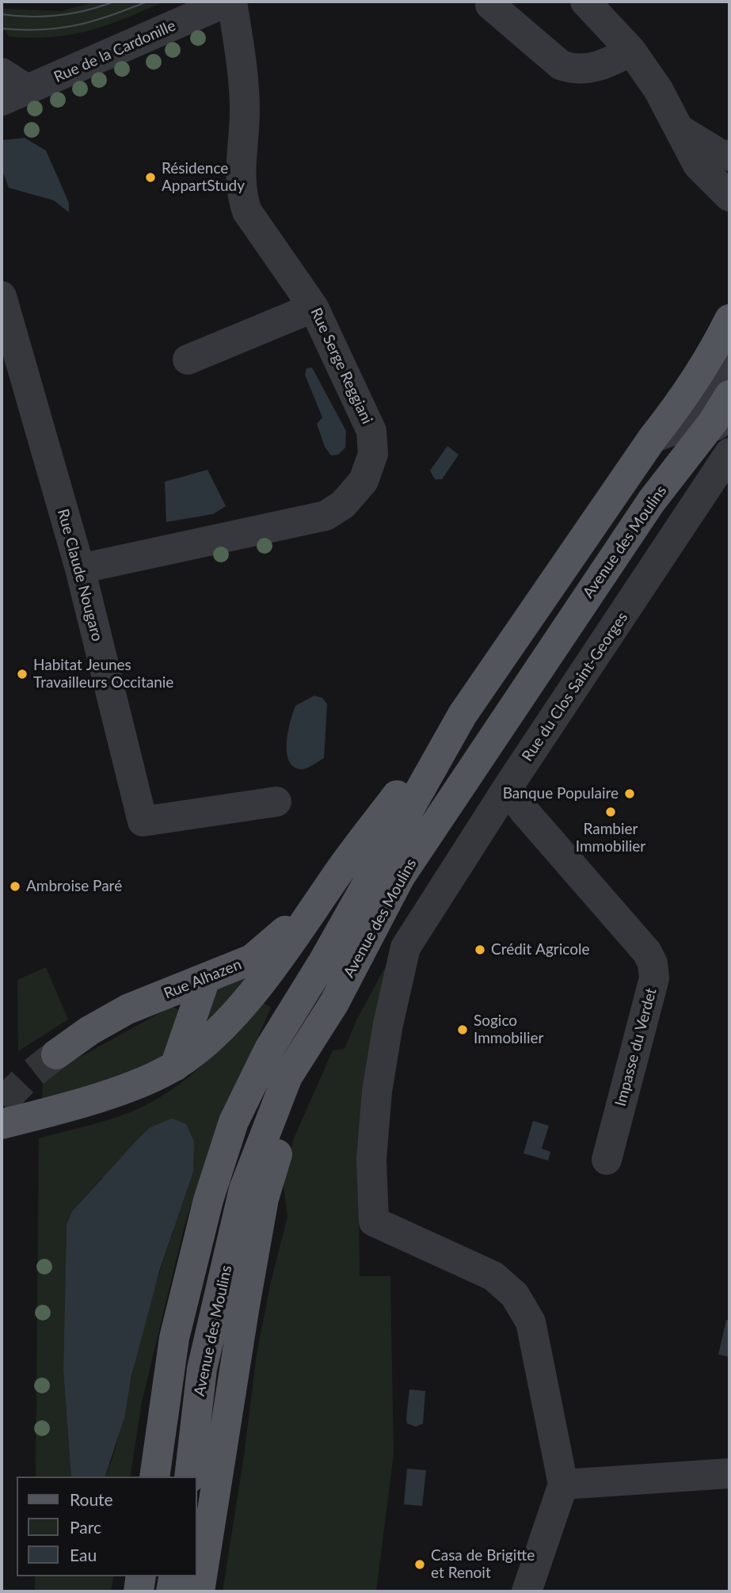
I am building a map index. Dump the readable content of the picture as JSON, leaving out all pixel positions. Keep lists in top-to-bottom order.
{
  "streets": {
    "main road": ["Avenue des Moulins", "Rue Alhazen"],
    "street": [
      "Rue de la Cardonille",
      "Rue Serge Reggiani",
      "Rue Claude Nougaro",
      "Rue du Clos Saint-Georges",
      "Impasse du Verdet"
    ]
  },
  "crossings": [
    ["Rue Serge Reggiani", "Rue Claude Nougaro"],
    ["Avenue des Moulins", "Rue du Clos Saint-Georges"],
    ["Avenue des Moulins", "Rue Alhazen"],
    ["Rue du Clos Saint-Georges", "Impasse du Verdet"]
  ],
  "places": [
    "Résidence AppartStudy",
    "Habitat Jeunes Travailleurs Occitanie",
    "Banque Populaire",
    "Rambier Immobilier",
    "Ambroise Paré",
    "Crédit Agricole",
    "Sogico Immobilier",
    "Casa de Brigitte et Renoit"
  ],
  "legend": ["Route", "Parc", "Eau"]
}
